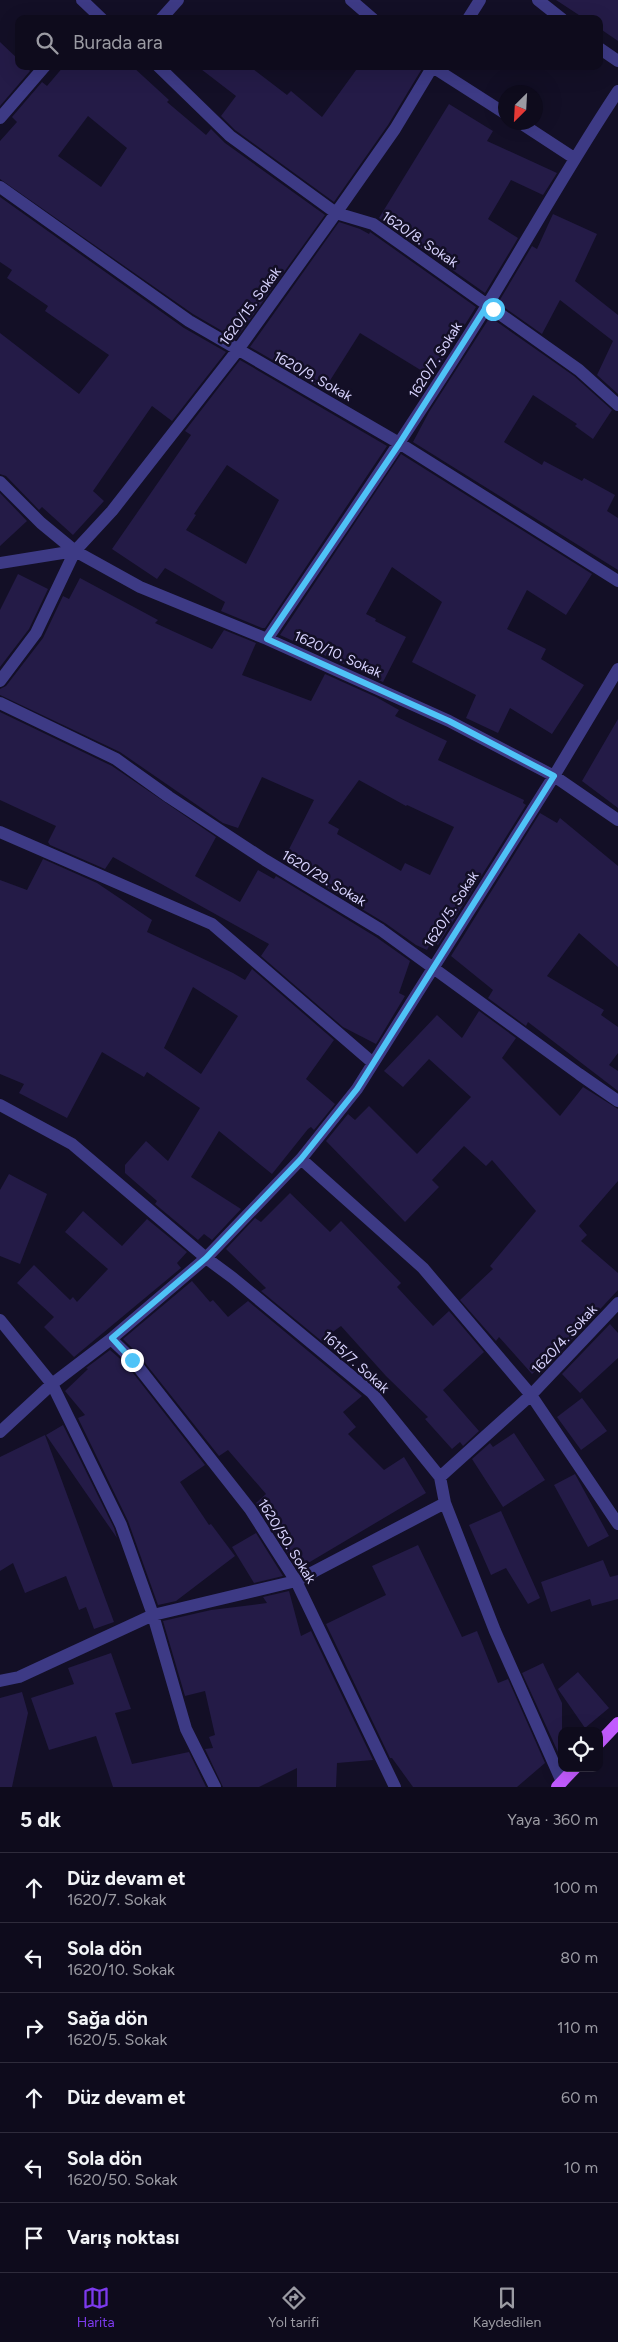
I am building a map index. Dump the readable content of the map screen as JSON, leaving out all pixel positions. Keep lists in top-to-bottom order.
{
  "streets": {
    "street": [
      "1620/8. Sokak",
      "1620/15. Sokak",
      "1620/7. Sokak",
      "1620/9. Sokak",
      "1620/10. Sokak",
      "1620/29. Sokak",
      "1620/5. Sokak",
      "1620/4. Sokak",
      "1615/7. Sokak",
      "1620/50. Sokak"
    ]
  },
  "crossings": [
    ["1620/8. Sokak", "1620/15. Sokak"],
    ["1620/8. Sokak", "1620/7. Sokak"],
    ["1620/15. Sokak", "1620/9. Sokak"],
    ["1620/15. Sokak", "1620/10. Sokak"],
    ["1620/7. Sokak", "1620/9. Sokak"],
    ["1620/7. Sokak", "1620/10. Sokak"],
    ["1620/10. Sokak", "1620/5. Sokak"],
    ["1620/29. Sokak", "1620/5. Sokak"],
    ["1620/5. Sokak", "1615/7. Sokak"],
    ["1620/5. Sokak", "1620/50. Sokak"],
    ["1620/4. Sokak", "1615/7. Sokak"]
  ],
  "north": "bottom left",
  "page": {
    "search": "Burada ara",
    "heading": ["5 dk", "Yaya · 360 m"],
    "list": [
      ["Düz devam et", "1620/7. Sokak", "100 m"],
      ["Sola dön", "1620/10. Sokak", "80 m"],
      ["Sağa dön", "1620/5. Sokak", "110 m"],
      ["Düz devam et", "60 m"],
      ["Sola dön", "1620/50. Sokak", "10 m"],
      "Varış noktası"
    ],
    "nav": ["Harita", "Yol tarifi", "Kaydedilen"]
  }
}
